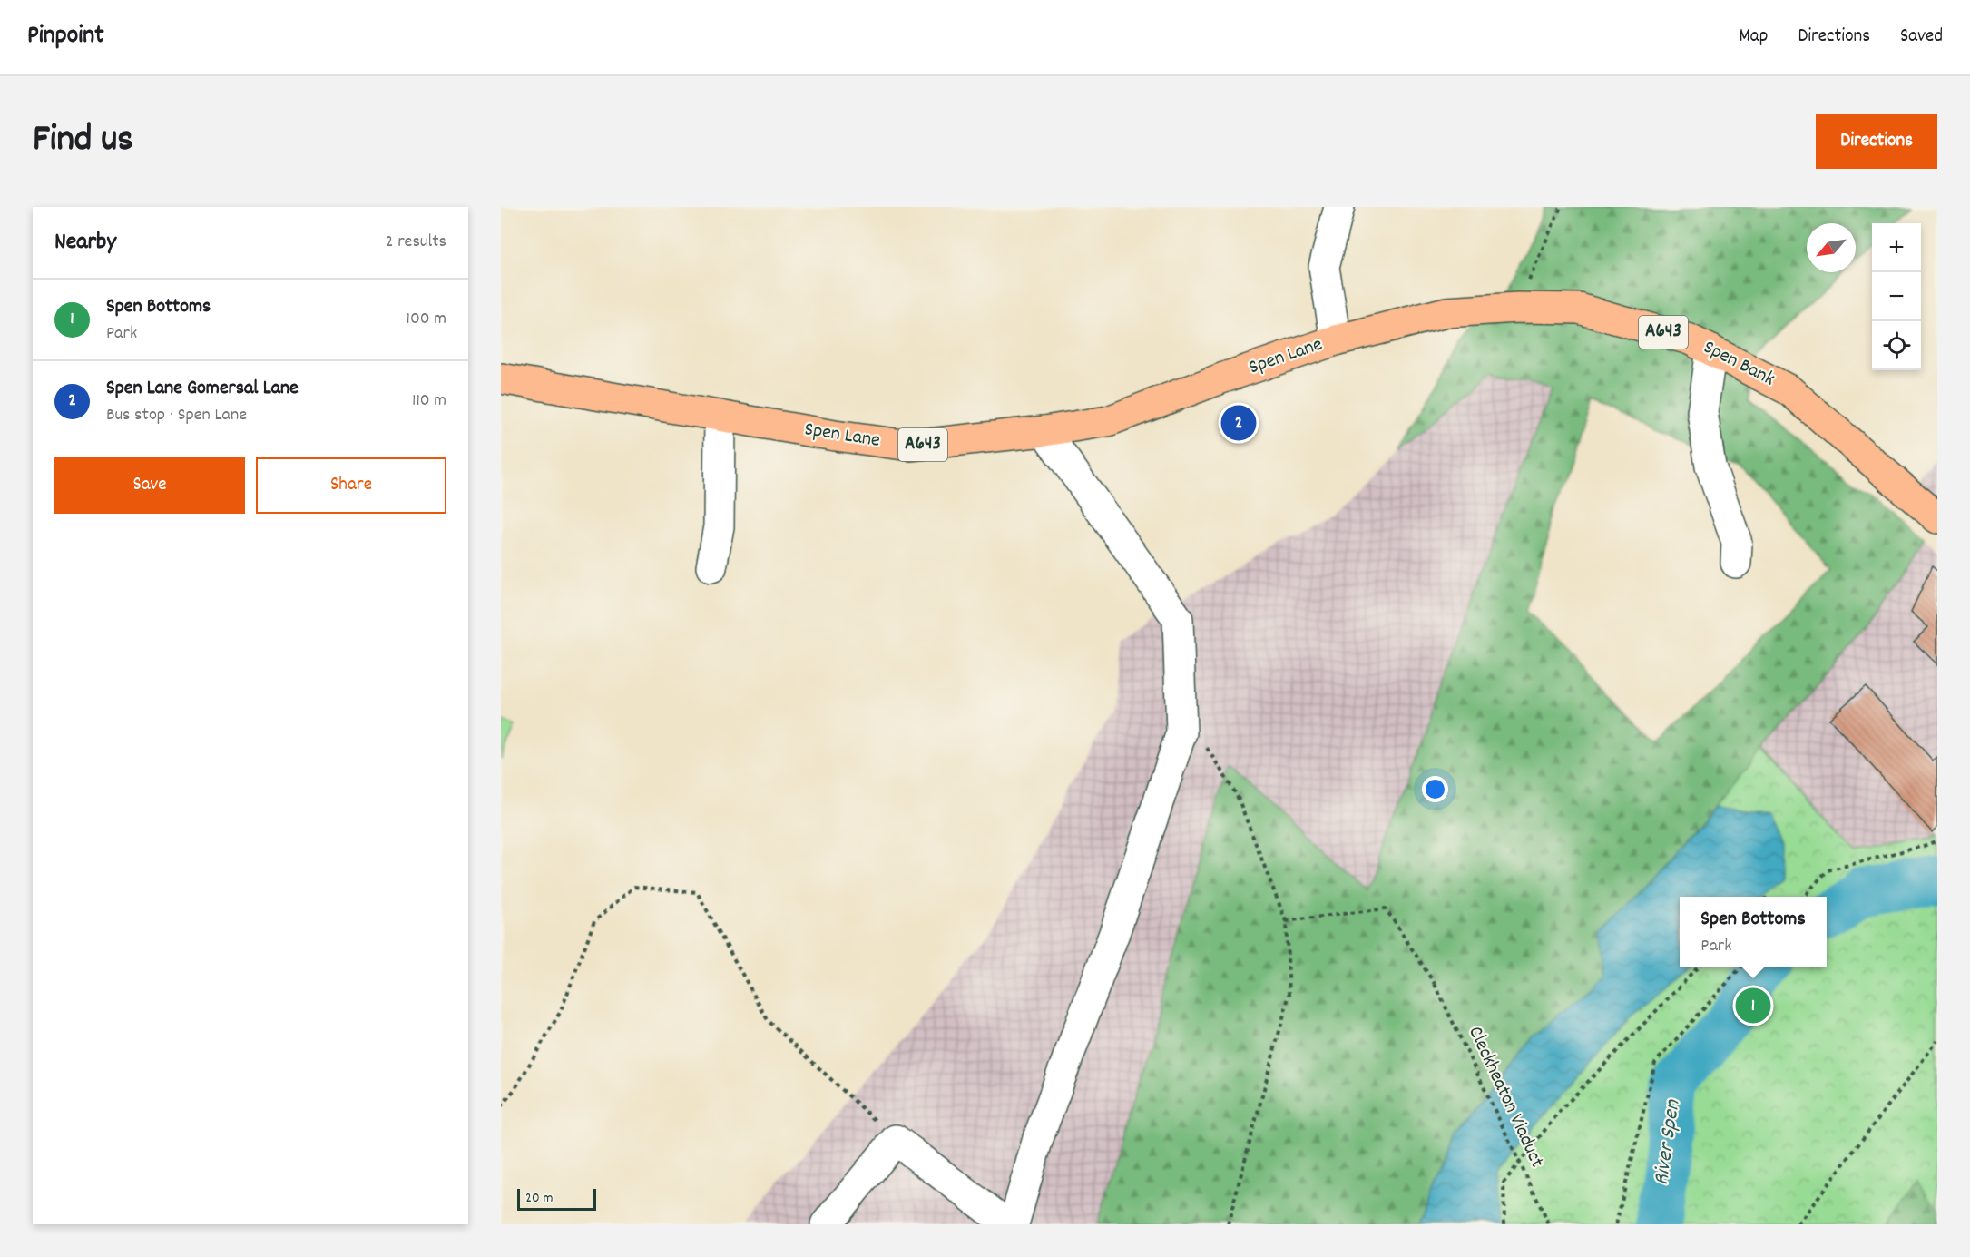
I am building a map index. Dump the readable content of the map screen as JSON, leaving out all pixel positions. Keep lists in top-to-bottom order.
{
  "streets": {
    "main road": ["A643", "Spen Lane", "Spen Bank"],
    "path": ["Cleckheaton Viaduct"]
  },
  "crossings": [
    ["Spen Lane", "Spen Bank"]
  ],
  "water": ["River Spen"],
  "scale_bar": "20 m",
  "north": "bottom left",
  "page": {
    "header": "Pinpoint",
    "nav": ["Map", "Directions", "Saved"],
    "title": "Find us",
    "buttons": [
      "Directions",
      ["Save", "Share"]
    ],
    "heading": ["Nearby", "2 results"],
    "map_buttons": ["+", "−"],
    "list": [
      {
        "mark": "1",
        "name": "Spen Bottoms",
        "note": "Park",
        "value": "100 m"
      },
      {
        "mark": "2",
        "name": "Spen Lane Gomersal Lane",
        "note": "Bus stop · Spen Lane",
        "value": "110 m"
      }
    ],
    "pins": ["2", "1"],
    "popup": ["Spen Bottoms", "Park"],
    "scale": "20 m"
  }
}
